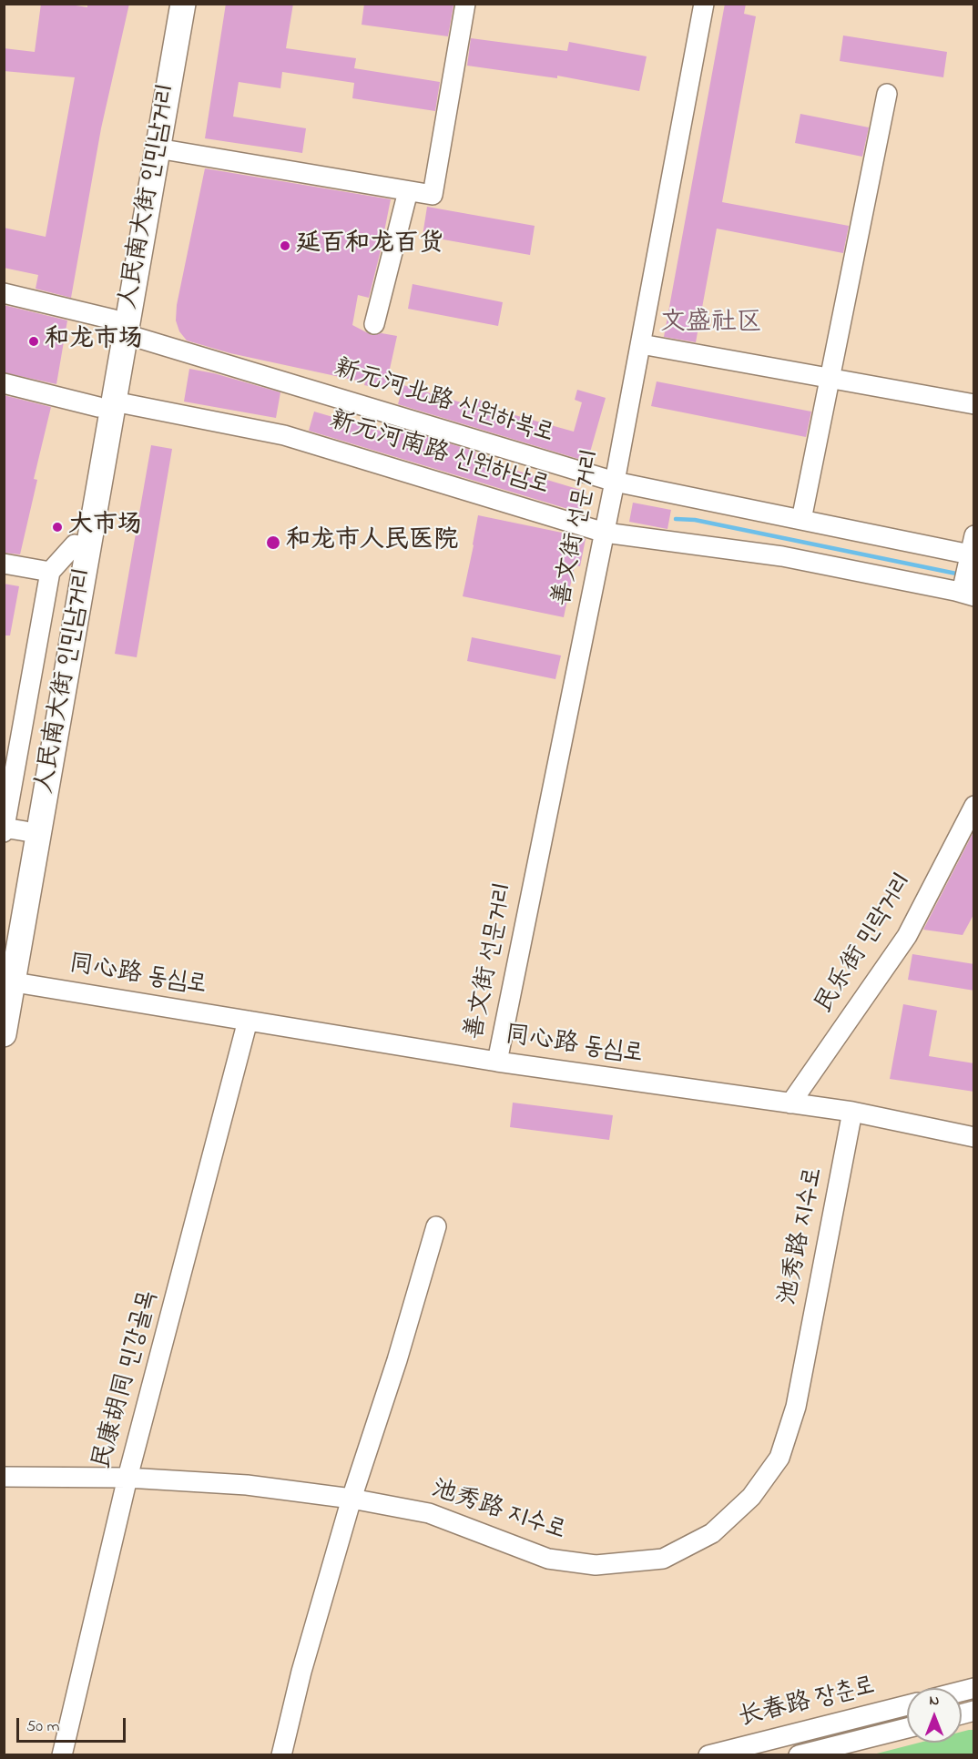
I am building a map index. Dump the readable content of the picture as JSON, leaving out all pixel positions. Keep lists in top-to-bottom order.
{
  "streets": {
    "main road": ["人民南大街 인민남거리"],
    "street": [
      "新元河北路 신원하북로",
      "新元河南路 신원하남로",
      "善文街 선문거리",
      "民乐街 민락거리",
      "同心路 동심로",
      "池秀路 지수로",
      "民康胡同 민강골목",
      "长春路 장춘로"
    ]
  },
  "crossings": [
    ["人民南大街 인민남거리", "新元河北路 신원하북로"],
    ["人民南大街 인민남거리", "新元河南路 신원하남로"],
    ["人民南大街 인민남거리", "同心路 동심로"],
    ["新元河北路 신원하북로", "善文街 선문거리"],
    ["新元河南路 신원하남로", "善文街 선문거리"],
    ["善文街 선문거리", "同心路 동심로"],
    ["民乐街 민락거리", "同心路 동심로"],
    ["同心路 동심로", "池秀路 지수로"],
    ["同心路 동심로", "民康胡同 민강골목"],
    ["池秀路 지수로", "民康胡同 민강골목"]
  ],
  "districts": ["文盛社区"],
  "places": [
    "延百和龙百货",
    "和龙市场",
    "大市场",
    "和龙市人民医院"
  ],
  "scale_bar": "50 m",
  "north": "top"
}
